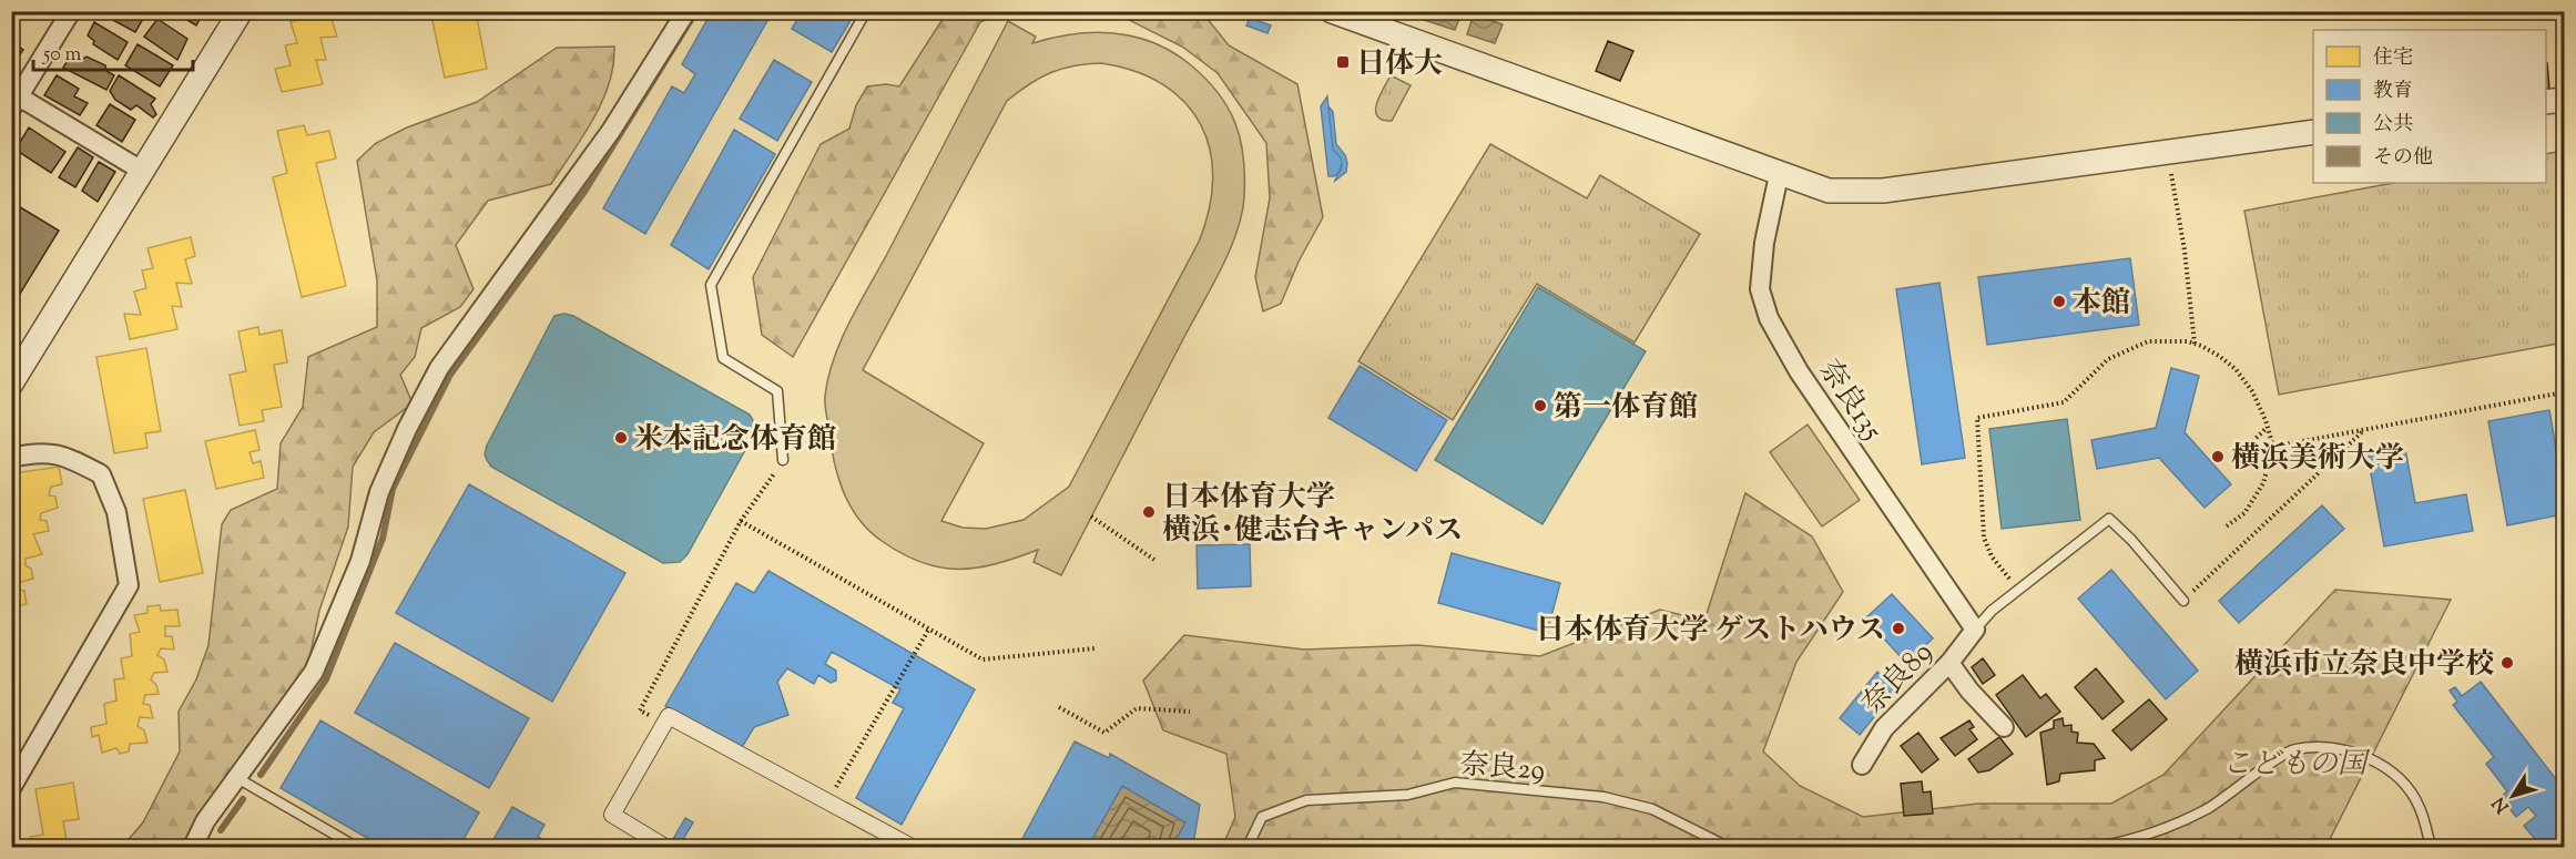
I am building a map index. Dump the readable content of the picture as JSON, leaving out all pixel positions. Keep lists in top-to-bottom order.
{
  "streets": {
    "street": ["奈良135", "奈良89"],
    "lane": ["奈良29"]
  },
  "crossings": [
    ["奈良135", "奈良89"]
  ],
  "parks": ["こどもの国"],
  "places": {
    "transit": ["日体大"],
    "other": [
      "本館",
      "第一体育館",
      "米本記念体育館",
      "横浜美術大学",
      "日本体育大学 横浜･健志台キャンパス",
      "日本体育大学 ゲストハウス",
      "横浜市立奈良中学校"
    ]
  },
  "legend": [
    "住宅",
    "教育",
    "公共",
    "その他"
  ],
  "scale_bar": "50 m",
  "north": "bottom left"
}
